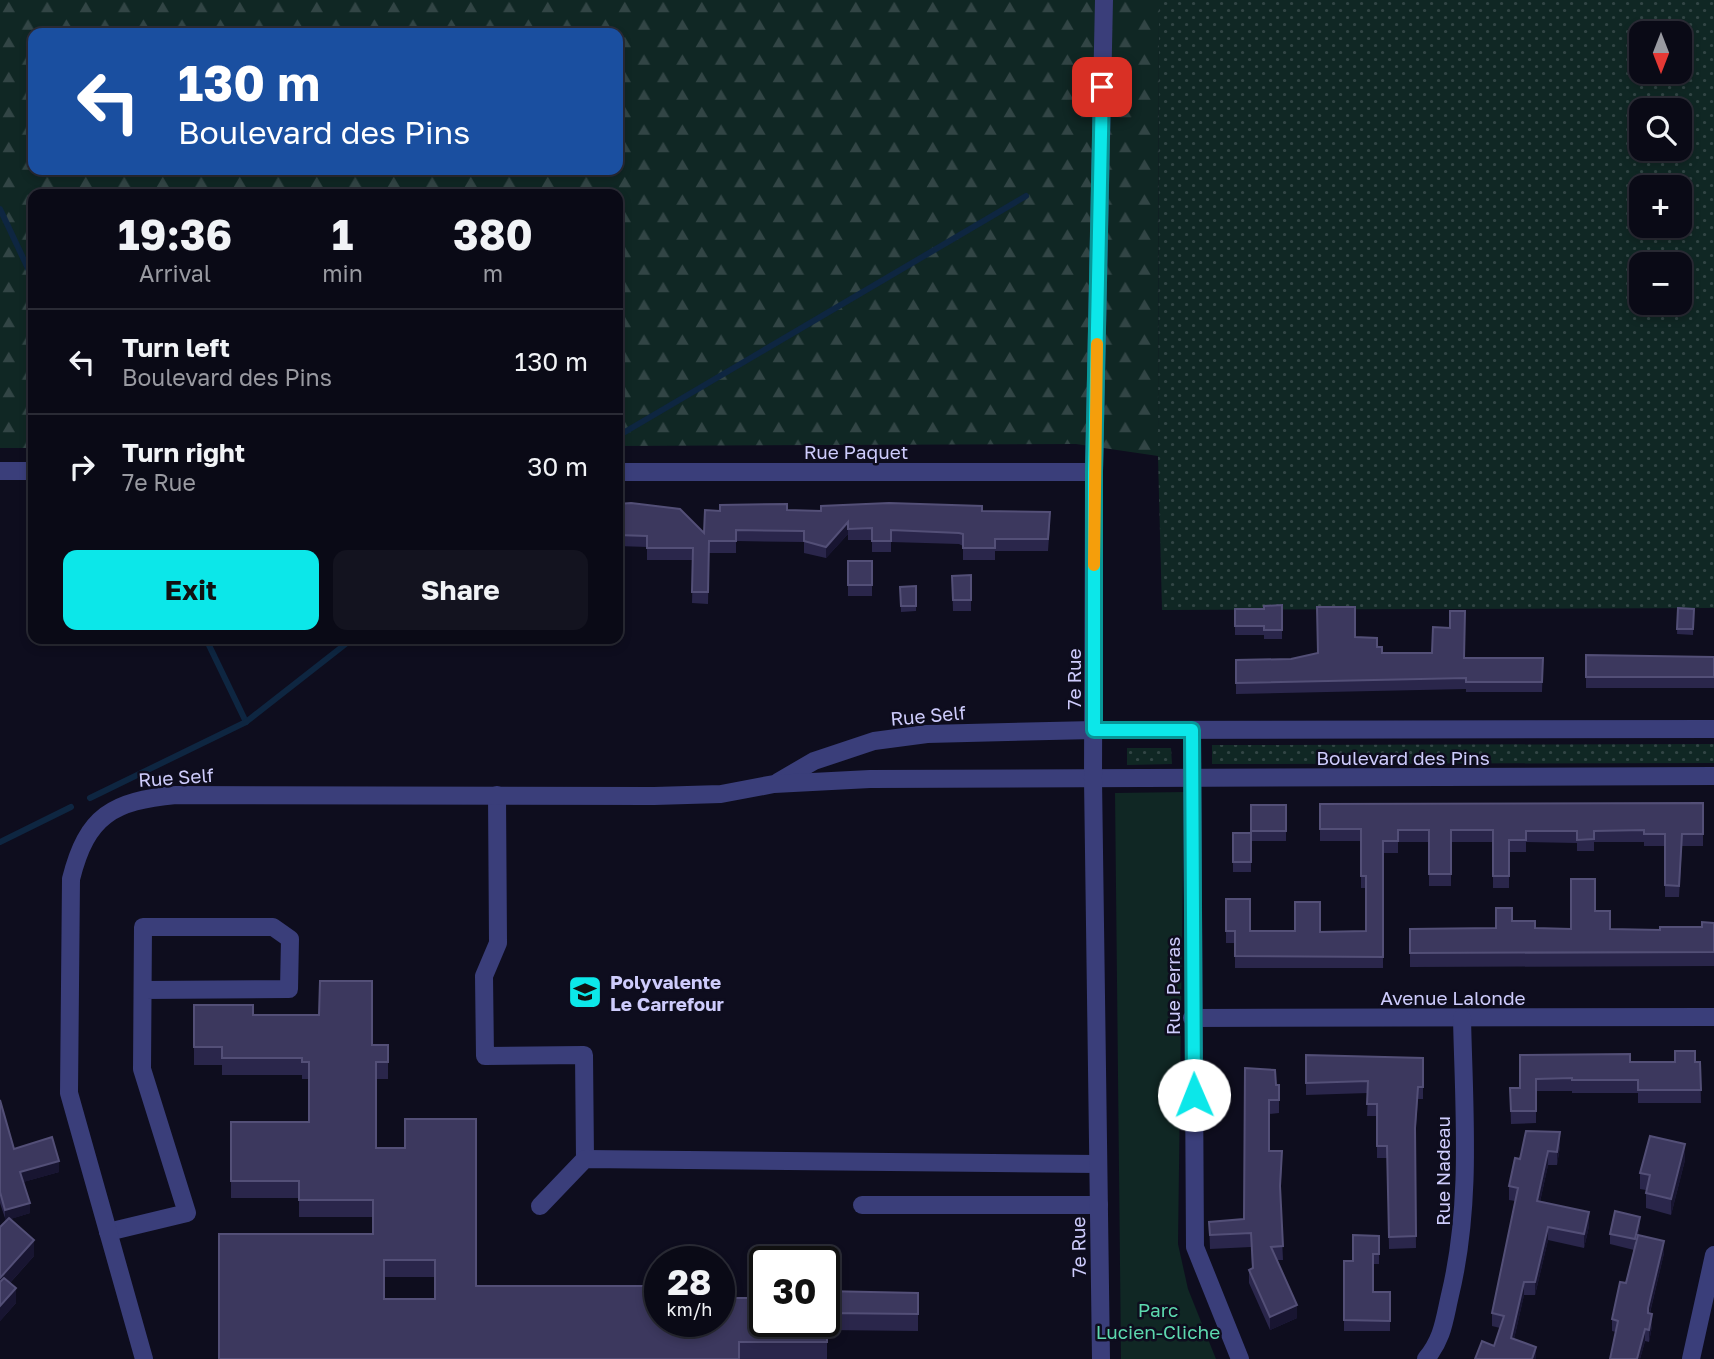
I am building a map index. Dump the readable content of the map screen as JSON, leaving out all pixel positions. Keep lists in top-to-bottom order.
{
  "streets": {
    "street": [
      "Rue Paquet",
      "7e Rue",
      "Rue Self",
      "Boulevard des Pins",
      "Rue Perras",
      "Avenue Lalonde",
      "Rue Nadeau"
    ]
  },
  "crossings": [
    ["Rue Paquet", "7e Rue"],
    ["7e Rue", "Rue Self"],
    ["7e Rue", "Boulevard des Pins"],
    ["Rue Self", "Boulevard des Pins"],
    ["Boulevard des Pins", "Rue Perras"],
    ["Rue Perras", "Avenue Lalonde"],
    ["Avenue Lalonde", "Rue Nadeau"]
  ],
  "parks": ["Parc Lucien-Cliche"],
  "places": {
    "school or university": ["Polyvalente Le Carrefour"]
  },
  "north": "bottom",
  "page": {
    "map_buttons": ["+", "−"],
    "turn": ["130 m", "Boulevard des Pins"],
    "eta": [
      "19:36",
      "Arrival",
      "1",
      "min",
      "380",
      "m"
    ],
    "list": [
      {
        "name": "Turn left",
        "note": "Boulevard des Pins",
        "value": "130 m"
      },
      {
        "name": "Turn right",
        "note": "7e Rue",
        "value": "30 m"
      }
    ],
    "buttons": ["Exit", "Share"],
    "speed": "28 km/h",
    "limit": "30"
  }
}
